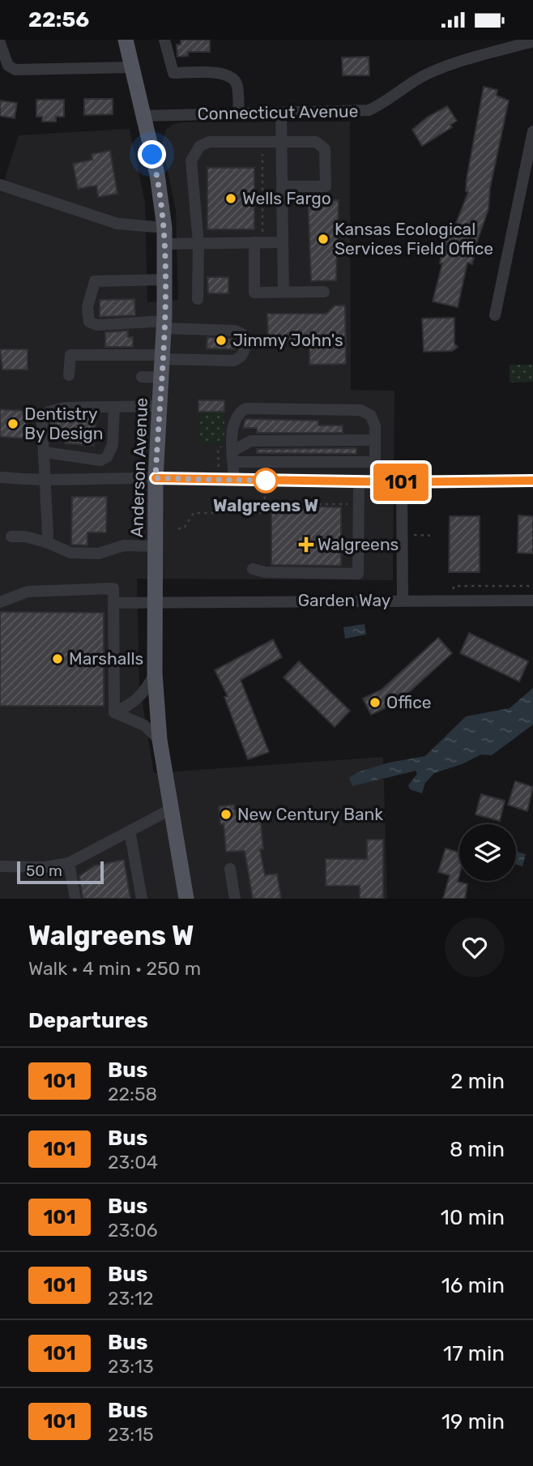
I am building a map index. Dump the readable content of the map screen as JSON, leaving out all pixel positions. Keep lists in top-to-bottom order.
{
  "streets": {
    "main road": ["Anderson Avenue"],
    "street": ["Connecticut Avenue", "Garden Way"]
  },
  "crossings": [
    ["Connecticut Avenue", "Anderson Avenue"],
    ["Anderson Avenue", "Garden Way"]
  ],
  "places": {
    "other": [
      "Wells Fargo",
      "Kansas Ecological Services Field Office",
      "Jimmy John's",
      "Dentistry By Design",
      "Walgreens W",
      "Marshalls",
      "Office",
      "New Century Bank"
    ],
    "health": ["Walgreens"]
  },
  "lines": ["bus line 101"],
  "scale_bar": "50 m",
  "page": {
    "status": "22:56",
    "on_map": "101",
    "scale": "50 m",
    "heading": [
      ["Walgreens W", "Walk · 4 min · 250 m"],
      "Departures"
    ],
    "list": [
      {
        "mark": "101",
        "name": "Bus",
        "note": "22:58",
        "value": "2 min"
      },
      {
        "mark": "101",
        "name": "Bus",
        "note": "23:04",
        "value": "8 min"
      },
      {
        "mark": "101",
        "name": "Bus",
        "note": "23:06",
        "value": "10 min"
      },
      {
        "mark": "101",
        "name": "Bus",
        "note": "23:12",
        "value": "16 min"
      },
      {
        "mark": "101",
        "name": "Bus",
        "note": "23:13",
        "value": "17 min"
      },
      {
        "mark": "101",
        "name": "Bus",
        "note": "23:15",
        "value": "19 min"
      }
    ]
  }
}
